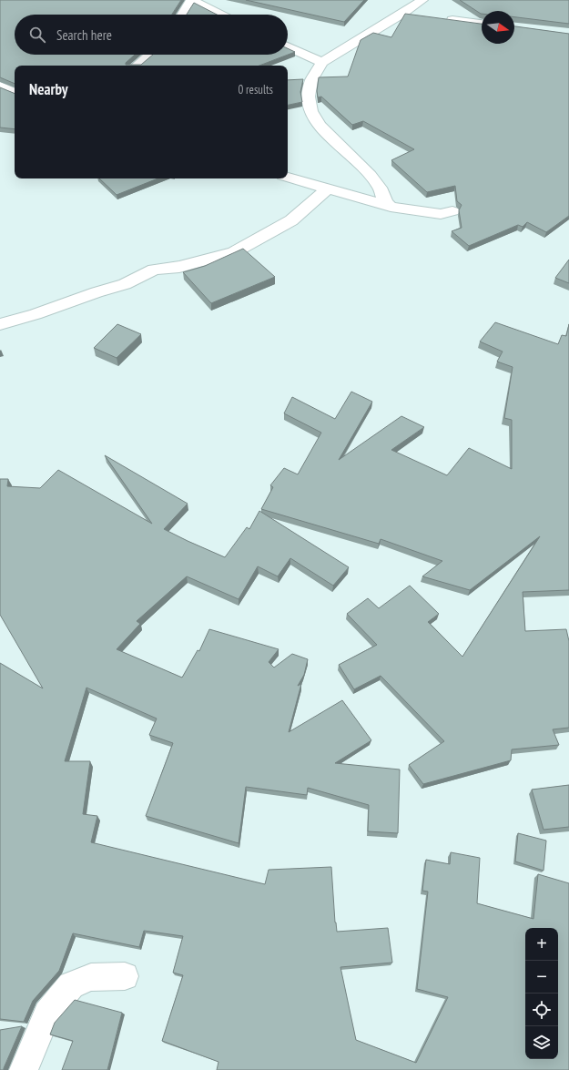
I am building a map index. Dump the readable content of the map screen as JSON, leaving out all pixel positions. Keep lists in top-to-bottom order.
{
  "north": "right",
  "page": {
    "search": "Search here",
    "heading": ["Nearby", "0 results"],
    "map_buttons": ["+", "−"]
  }
}
